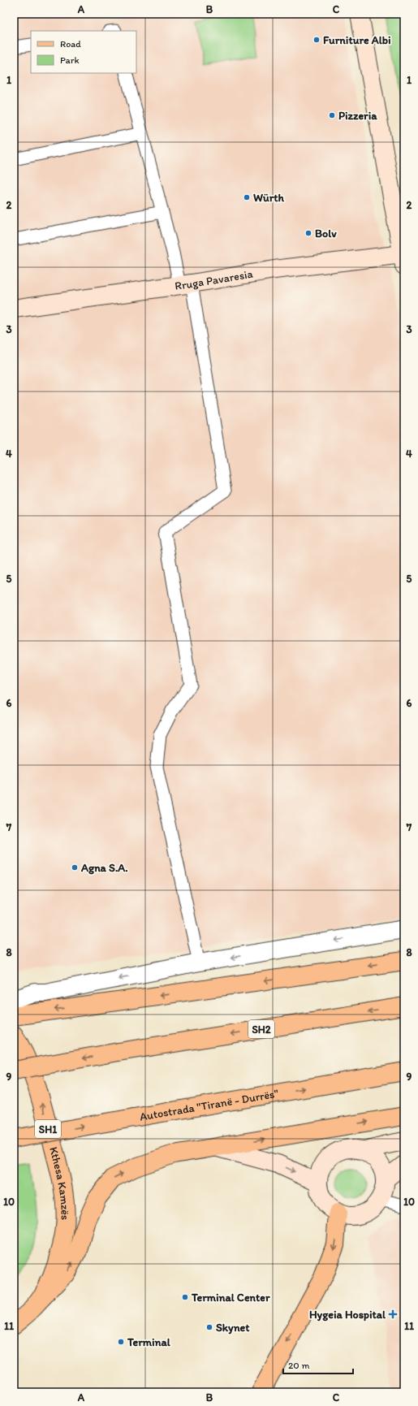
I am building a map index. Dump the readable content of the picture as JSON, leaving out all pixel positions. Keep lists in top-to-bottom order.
{
  "streets": {
    "main road": [
      "Rruga Pavaresia",
      "SH2",
      "Autostrada \"Tiranë - Durrës\"",
      "SH1",
      "Kthesa Kamzës"
    ]
  },
  "one_way": ["Kthesa Kamzës"],
  "places": {
    "other": [
      "Furniture Albi",
      "Pizzeria",
      "Würth",
      "Bolv",
      "Agna S.A.",
      "Terminal Center",
      "Skynet",
      "Terminal"
    ],
    "health": ["Hygeia Hospital"]
  },
  "legend": ["Road", "Park"],
  "scale_bar": "20 m",
  "grid": {
    "columns": ["A", "B", "C"],
    "rows": [
      "1",
      "2",
      "3",
      "4",
      "5",
      "6",
      "7",
      "8",
      "9",
      "10",
      "11"
    ]
  }
}
